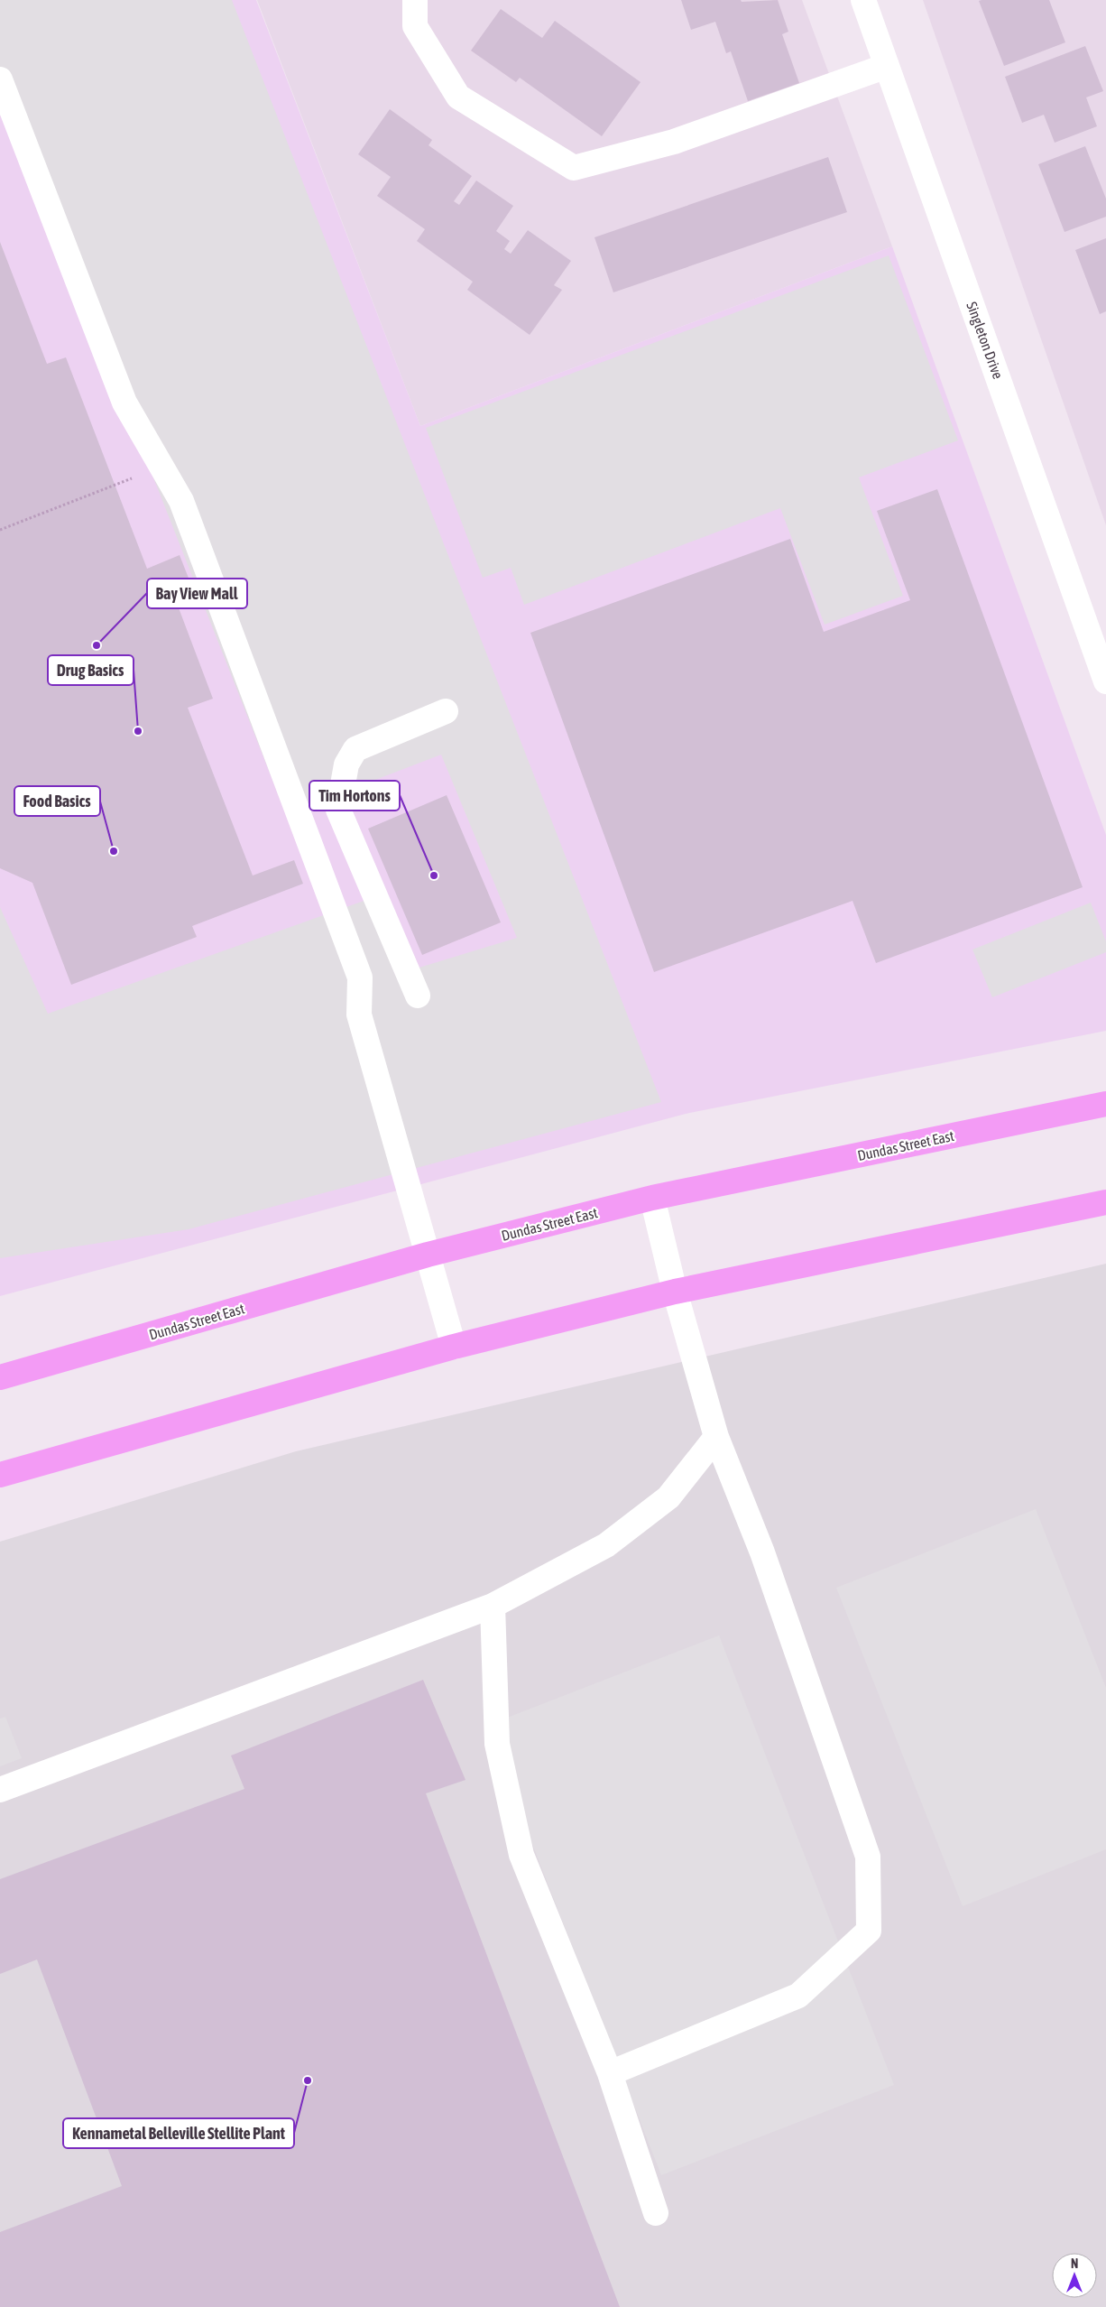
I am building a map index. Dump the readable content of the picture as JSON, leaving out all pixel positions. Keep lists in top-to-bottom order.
{
  "streets": {
    "main road": ["Dundas Street East"],
    "street": ["Singleton Drive"]
  },
  "places": [
    "Bay View Mall",
    "Drug Basics",
    "Food Basics",
    "Tim Hortons",
    "Kennametal Belleville Stellite Plant"
  ],
  "north": "top"
}
